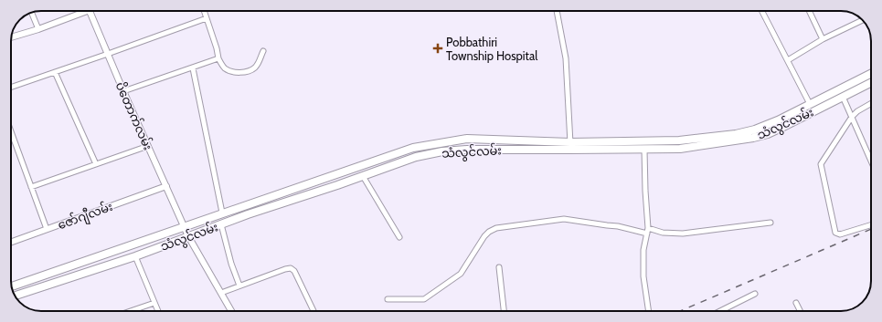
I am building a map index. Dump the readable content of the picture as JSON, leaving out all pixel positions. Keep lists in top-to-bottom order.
{
  "streets": {
    "main road": ["သံလွင်လမ်း"],
    "street": ["ပိတောက်လမ်း", "ဇော်ဂျီလမ်း"]
  },
  "crossings": [
    ["ပိတောက်လမ်း", "သံလွင်လမ်း"],
    ["ပိတောက်လမ်း", "ဇော်ဂျီလမ်း"]
  ],
  "places": {
    "health": ["Pobbathiri Township Hospital"]
  }
}
